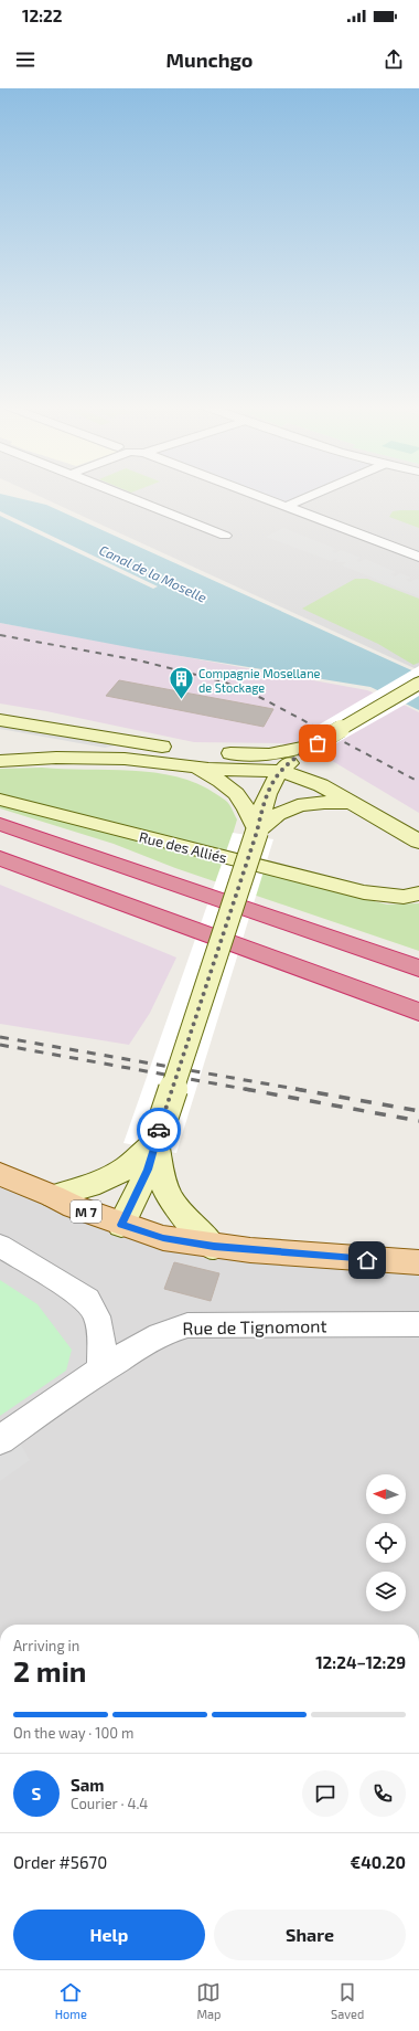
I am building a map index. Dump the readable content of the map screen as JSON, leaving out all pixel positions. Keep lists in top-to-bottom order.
{
  "streets": {
    "main road": ["Rue des Alliés", "M 7"],
    "street": ["Rue de Tignomont"]
  },
  "water": ["Canal de la Moselle"],
  "places": {
    "building": ["Compagnie Mosellane de Stockage"]
  },
  "north": "left",
  "page": {
    "status": "12:22",
    "header": "Munchgo",
    "heading": ["2 min", "Arriving in", "12:24–12:29"],
    "panel": [
      "Sam",
      "Courier · 4.4",
      "Order #5670",
      "€40.20"
    ],
    "bar": "On the way · 100 m",
    "round": "S",
    "buttons": ["Help", "Share"],
    "tabs": ["Home", "Map", "Saved"]
  }
}
